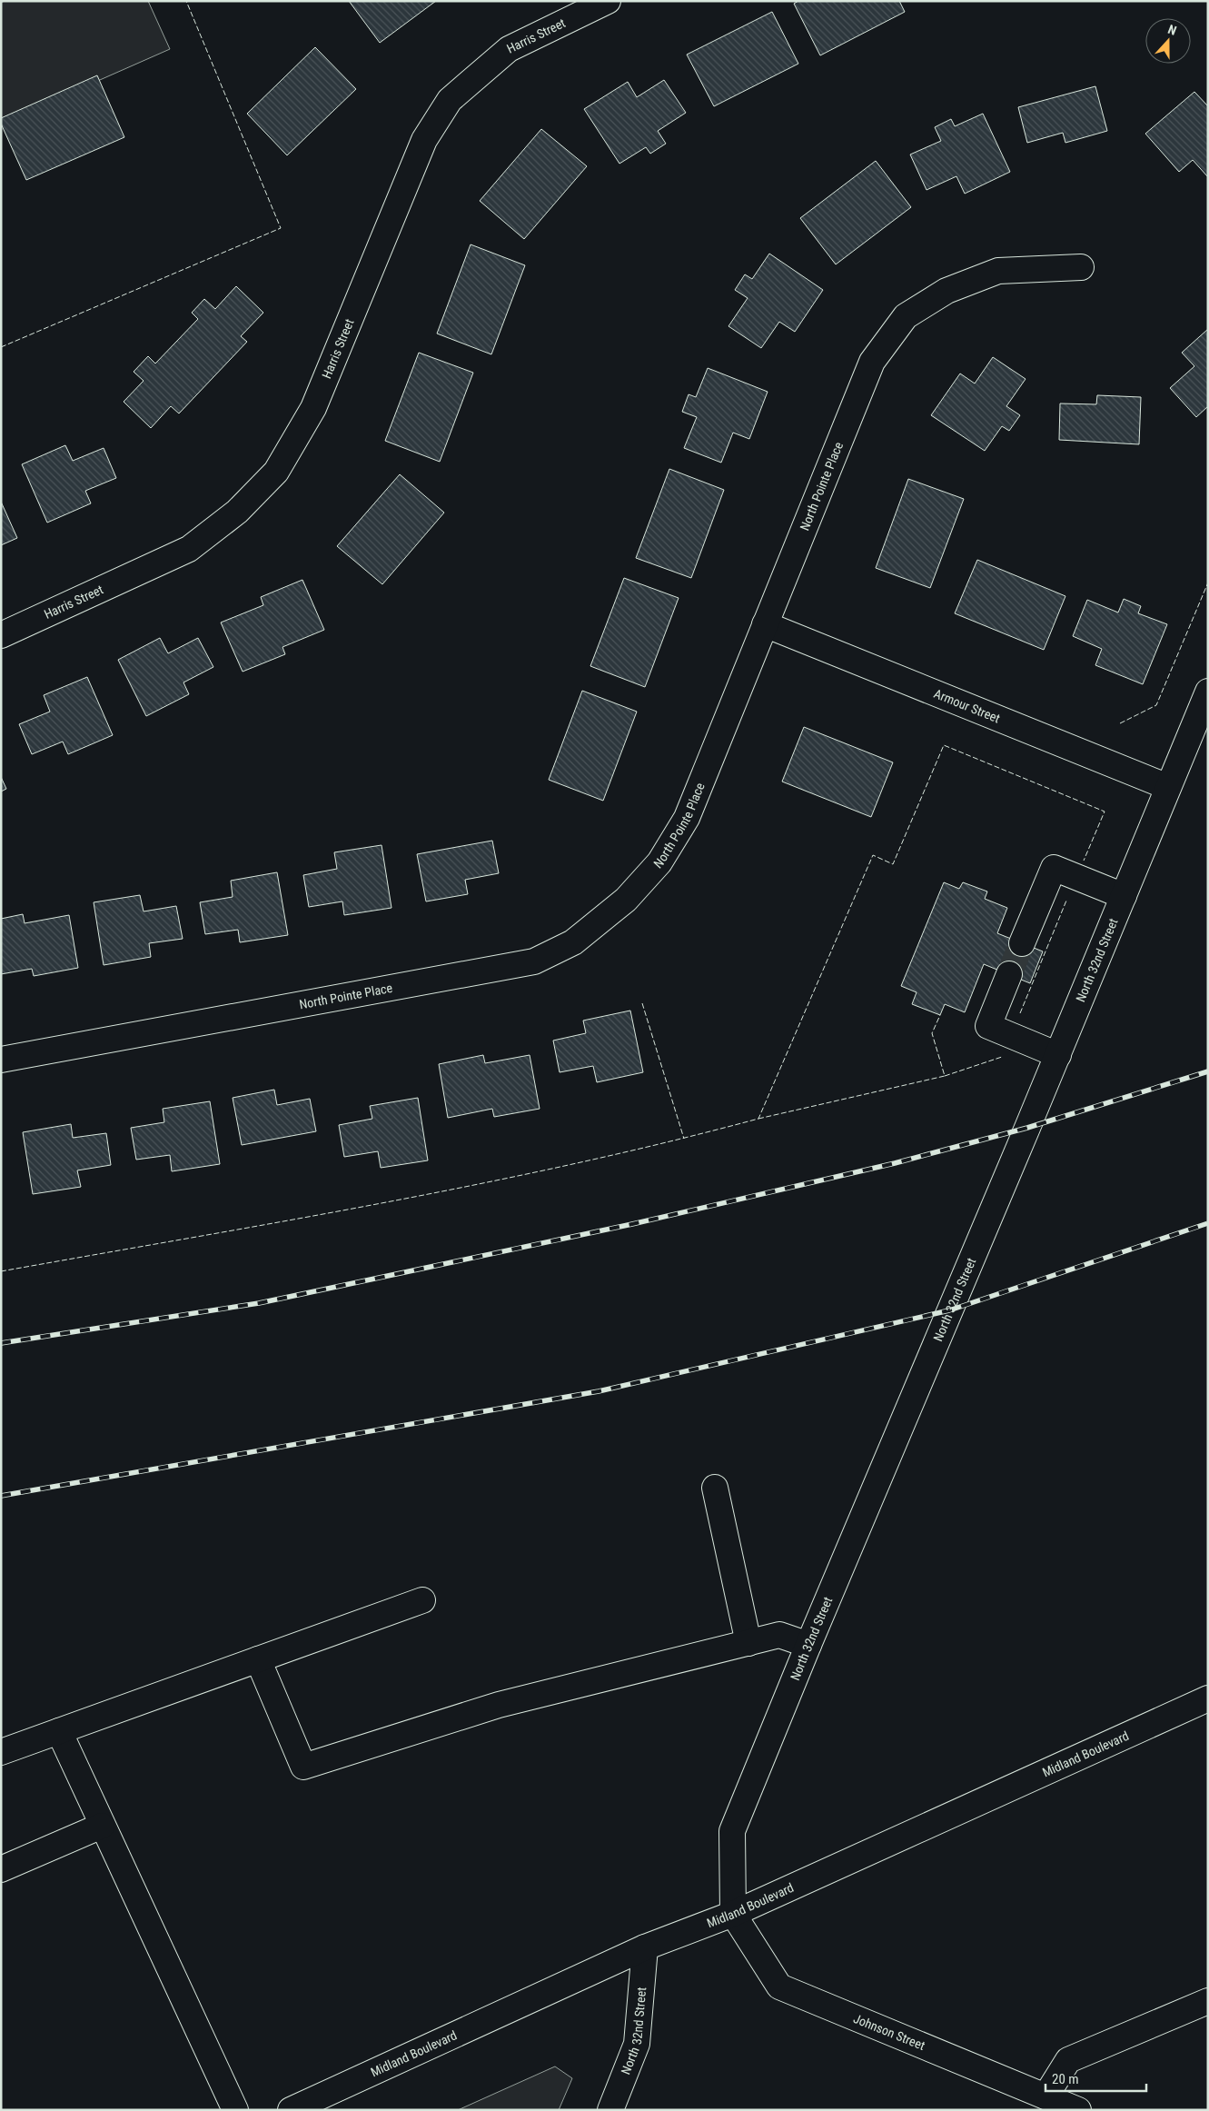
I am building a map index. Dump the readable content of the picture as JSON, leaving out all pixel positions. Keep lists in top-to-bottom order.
{
  "streets": {
    "street": [
      "Harris Street",
      "North Pointe Place",
      "Armour Street",
      "North 32nd Street",
      "Midland Boulevard",
      "Johnson Street"
    ]
  },
  "crossings": [
    ["North Pointe Place", "Armour Street"],
    ["Armour Street", "North 32nd Street"],
    ["North 32nd Street", "Midland Boulevard"],
    ["North 32nd Street", "Johnson Street"],
    ["Midland Boulevard", "Johnson Street"]
  ],
  "scale_bar": "20 m",
  "north": "top"
}
